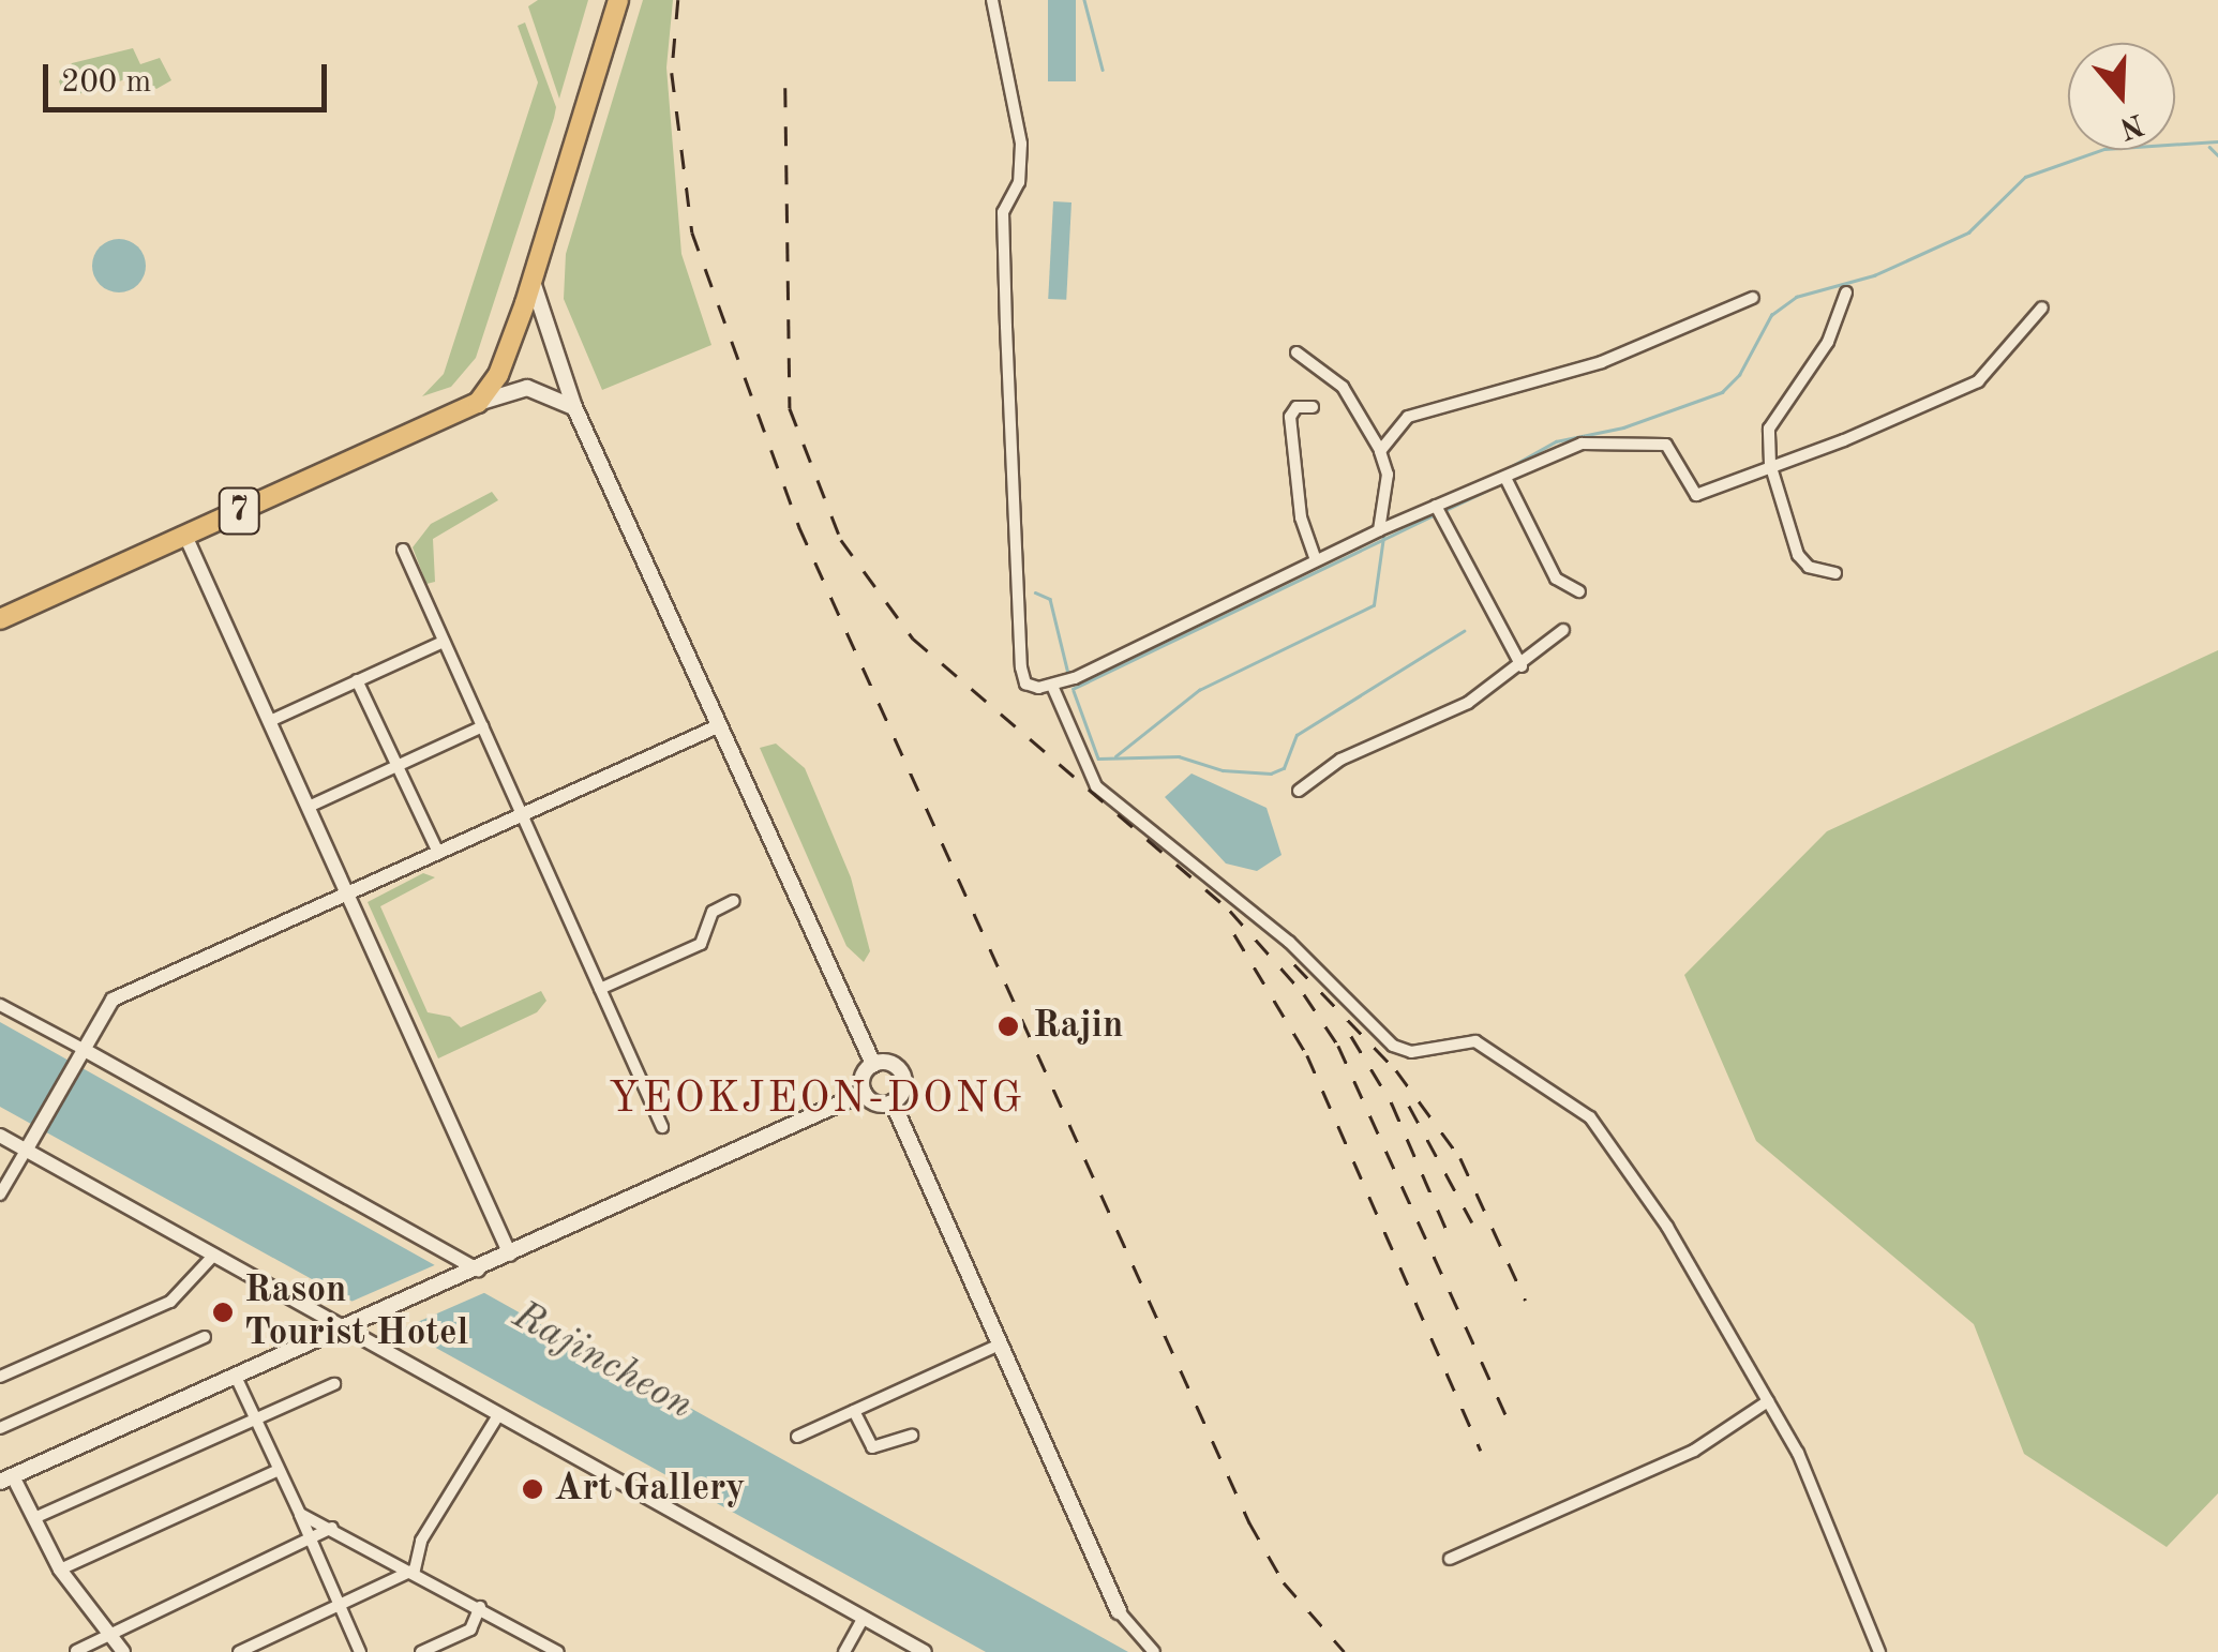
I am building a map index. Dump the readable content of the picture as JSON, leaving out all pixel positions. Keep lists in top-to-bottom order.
{
  "streets": {
    "highway": ["7"]
  },
  "districts": ["YEOKJEON-DONG"],
  "water": ["Rajincheon"],
  "places": ["Rajin", "Rason Tourist Hotel", "Art Gallery"],
  "scale_bar": "200 m",
  "north": "bottom"
}
